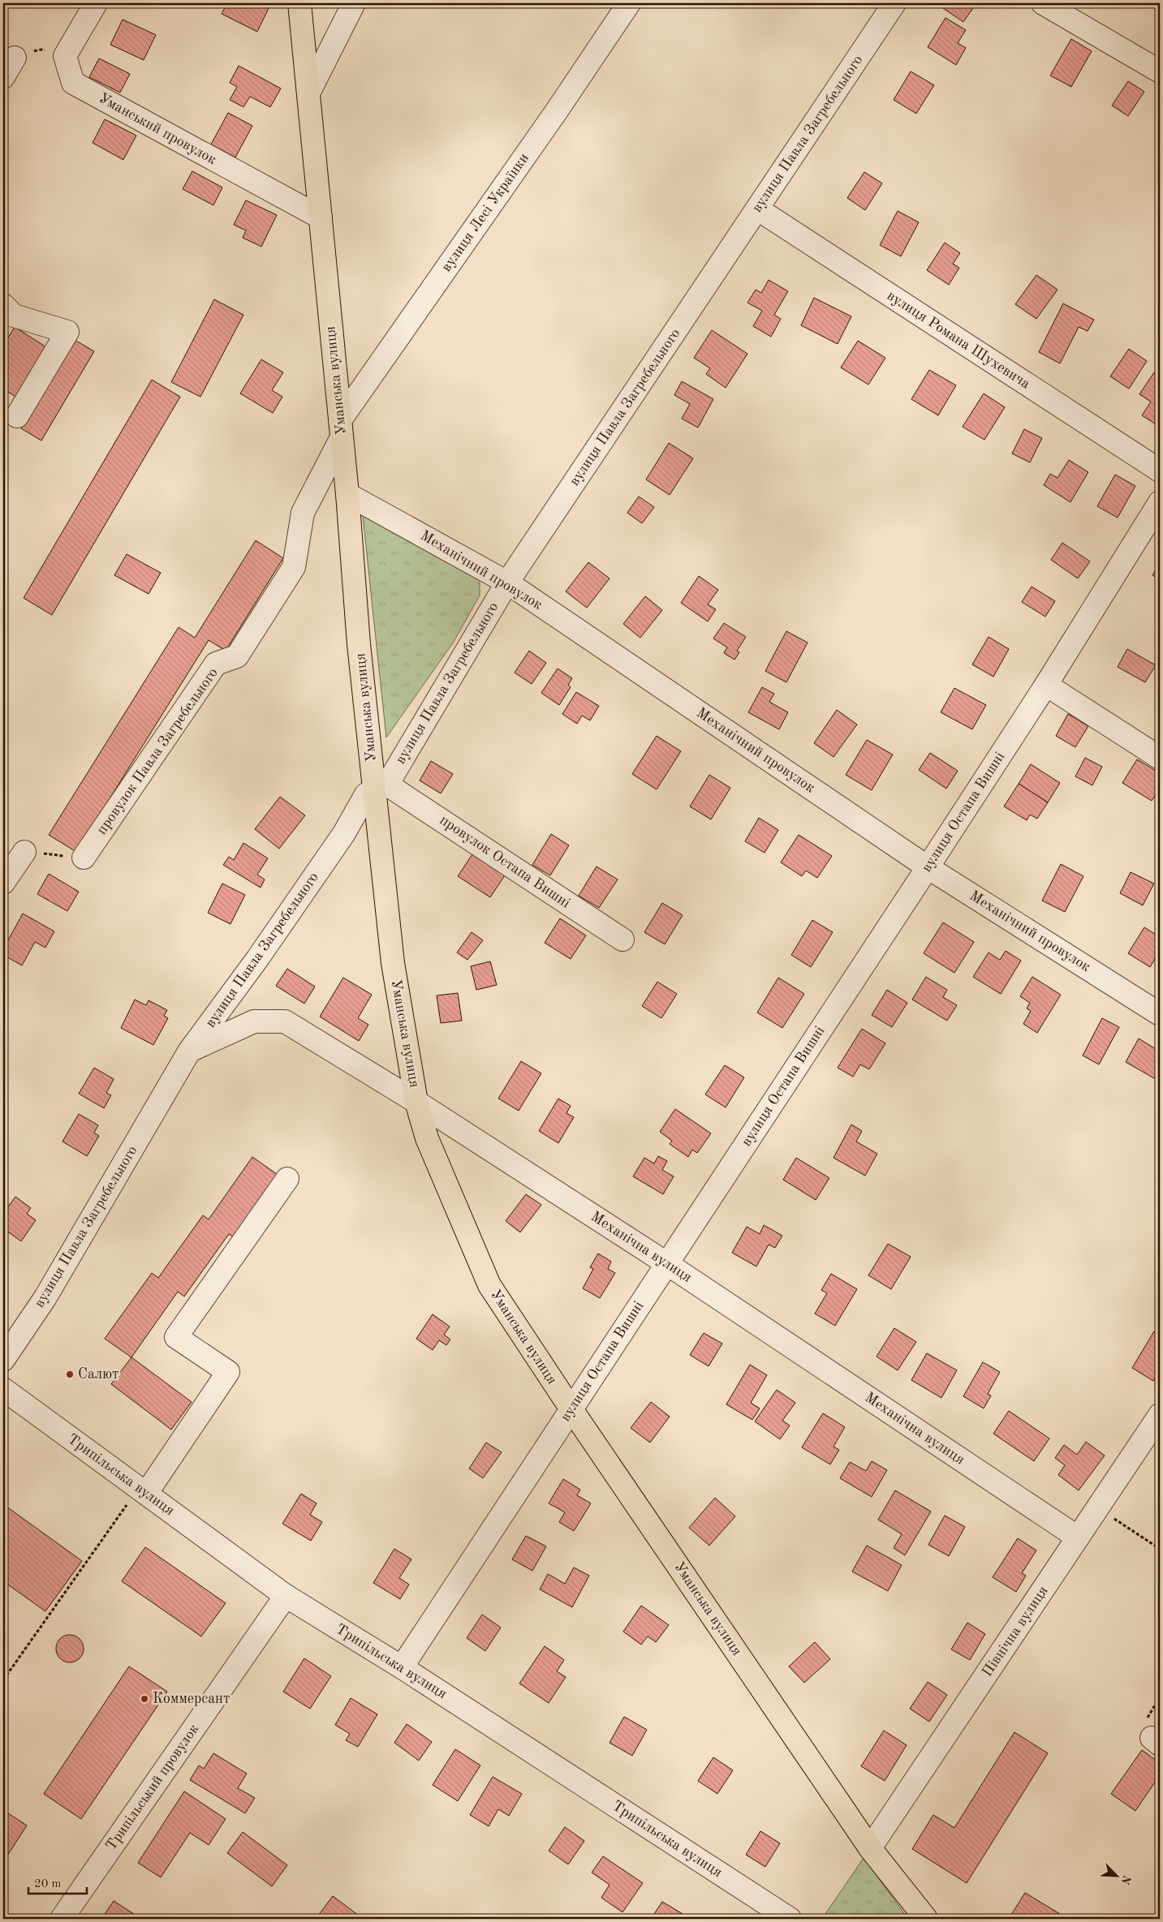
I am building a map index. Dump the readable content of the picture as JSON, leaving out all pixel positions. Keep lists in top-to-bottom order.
{
  "streets": {
    "main road": ["Уманська вулиця"],
    "street": [
      "Уманський провулок",
      "вулиця Павла Загребельного",
      "вулиця Лесі Українки",
      "вулиця Романа Шухевича",
      "Механічний провулок",
      "провулок Павла Загребельного",
      "вулиця Остапа Вишні",
      "провулок Остапа Вишні",
      "Механічна вулиця",
      "Трипільська вулиця",
      "Північна вулиця",
      "Трипільський провулок"
    ]
  },
  "crossings": [
    ["Уманський провулок", "Уманська вулиця"],
    ["вулиця Павла Загребельного", "вулиця Романа Шухевича"],
    ["вулиця Павла Загребельного", "Уманська вулиця"],
    ["вулиця Павла Загребельного", "Механічний провулок"],
    ["вулиця Павла Загребельного", "провулок Остапа Вишні"],
    ["вулиця Павла Загребельного", "Механічна вулиця"],
    ["вулиця Лесі Українки", "Уманська вулиця"],
    ["вулиця Лесі Українки", "провулок Павла Загребельного"],
    ["Уманська вулиця", "Механічний провулок"],
    ["Уманська вулиця", "провулок Павла Загребельного"],
    ["Уманська вулиця", "вулиця Остапа Вишні"],
    ["Уманська вулиця", "провулок Остапа Вишні"],
    ["Уманська вулиця", "Механічна вулиця"],
    ["Уманська вулиця", "Північна вулиця"],
    ["Механічний провулок", "вулиця Остапа Вишні"],
    ["вулиця Остапа Вишні", "Механічна вулиця"],
    ["вулиця Остапа Вишні", "Трипільська вулиця"],
    ["Механічна вулиця", "Північна вулиця"],
    ["Трипільська вулиця", "Трипільський провулок"]
  ],
  "places": ["Салют", "Коммерсант"],
  "scale_bar": "20 m",
  "north": "bottom right"
}
